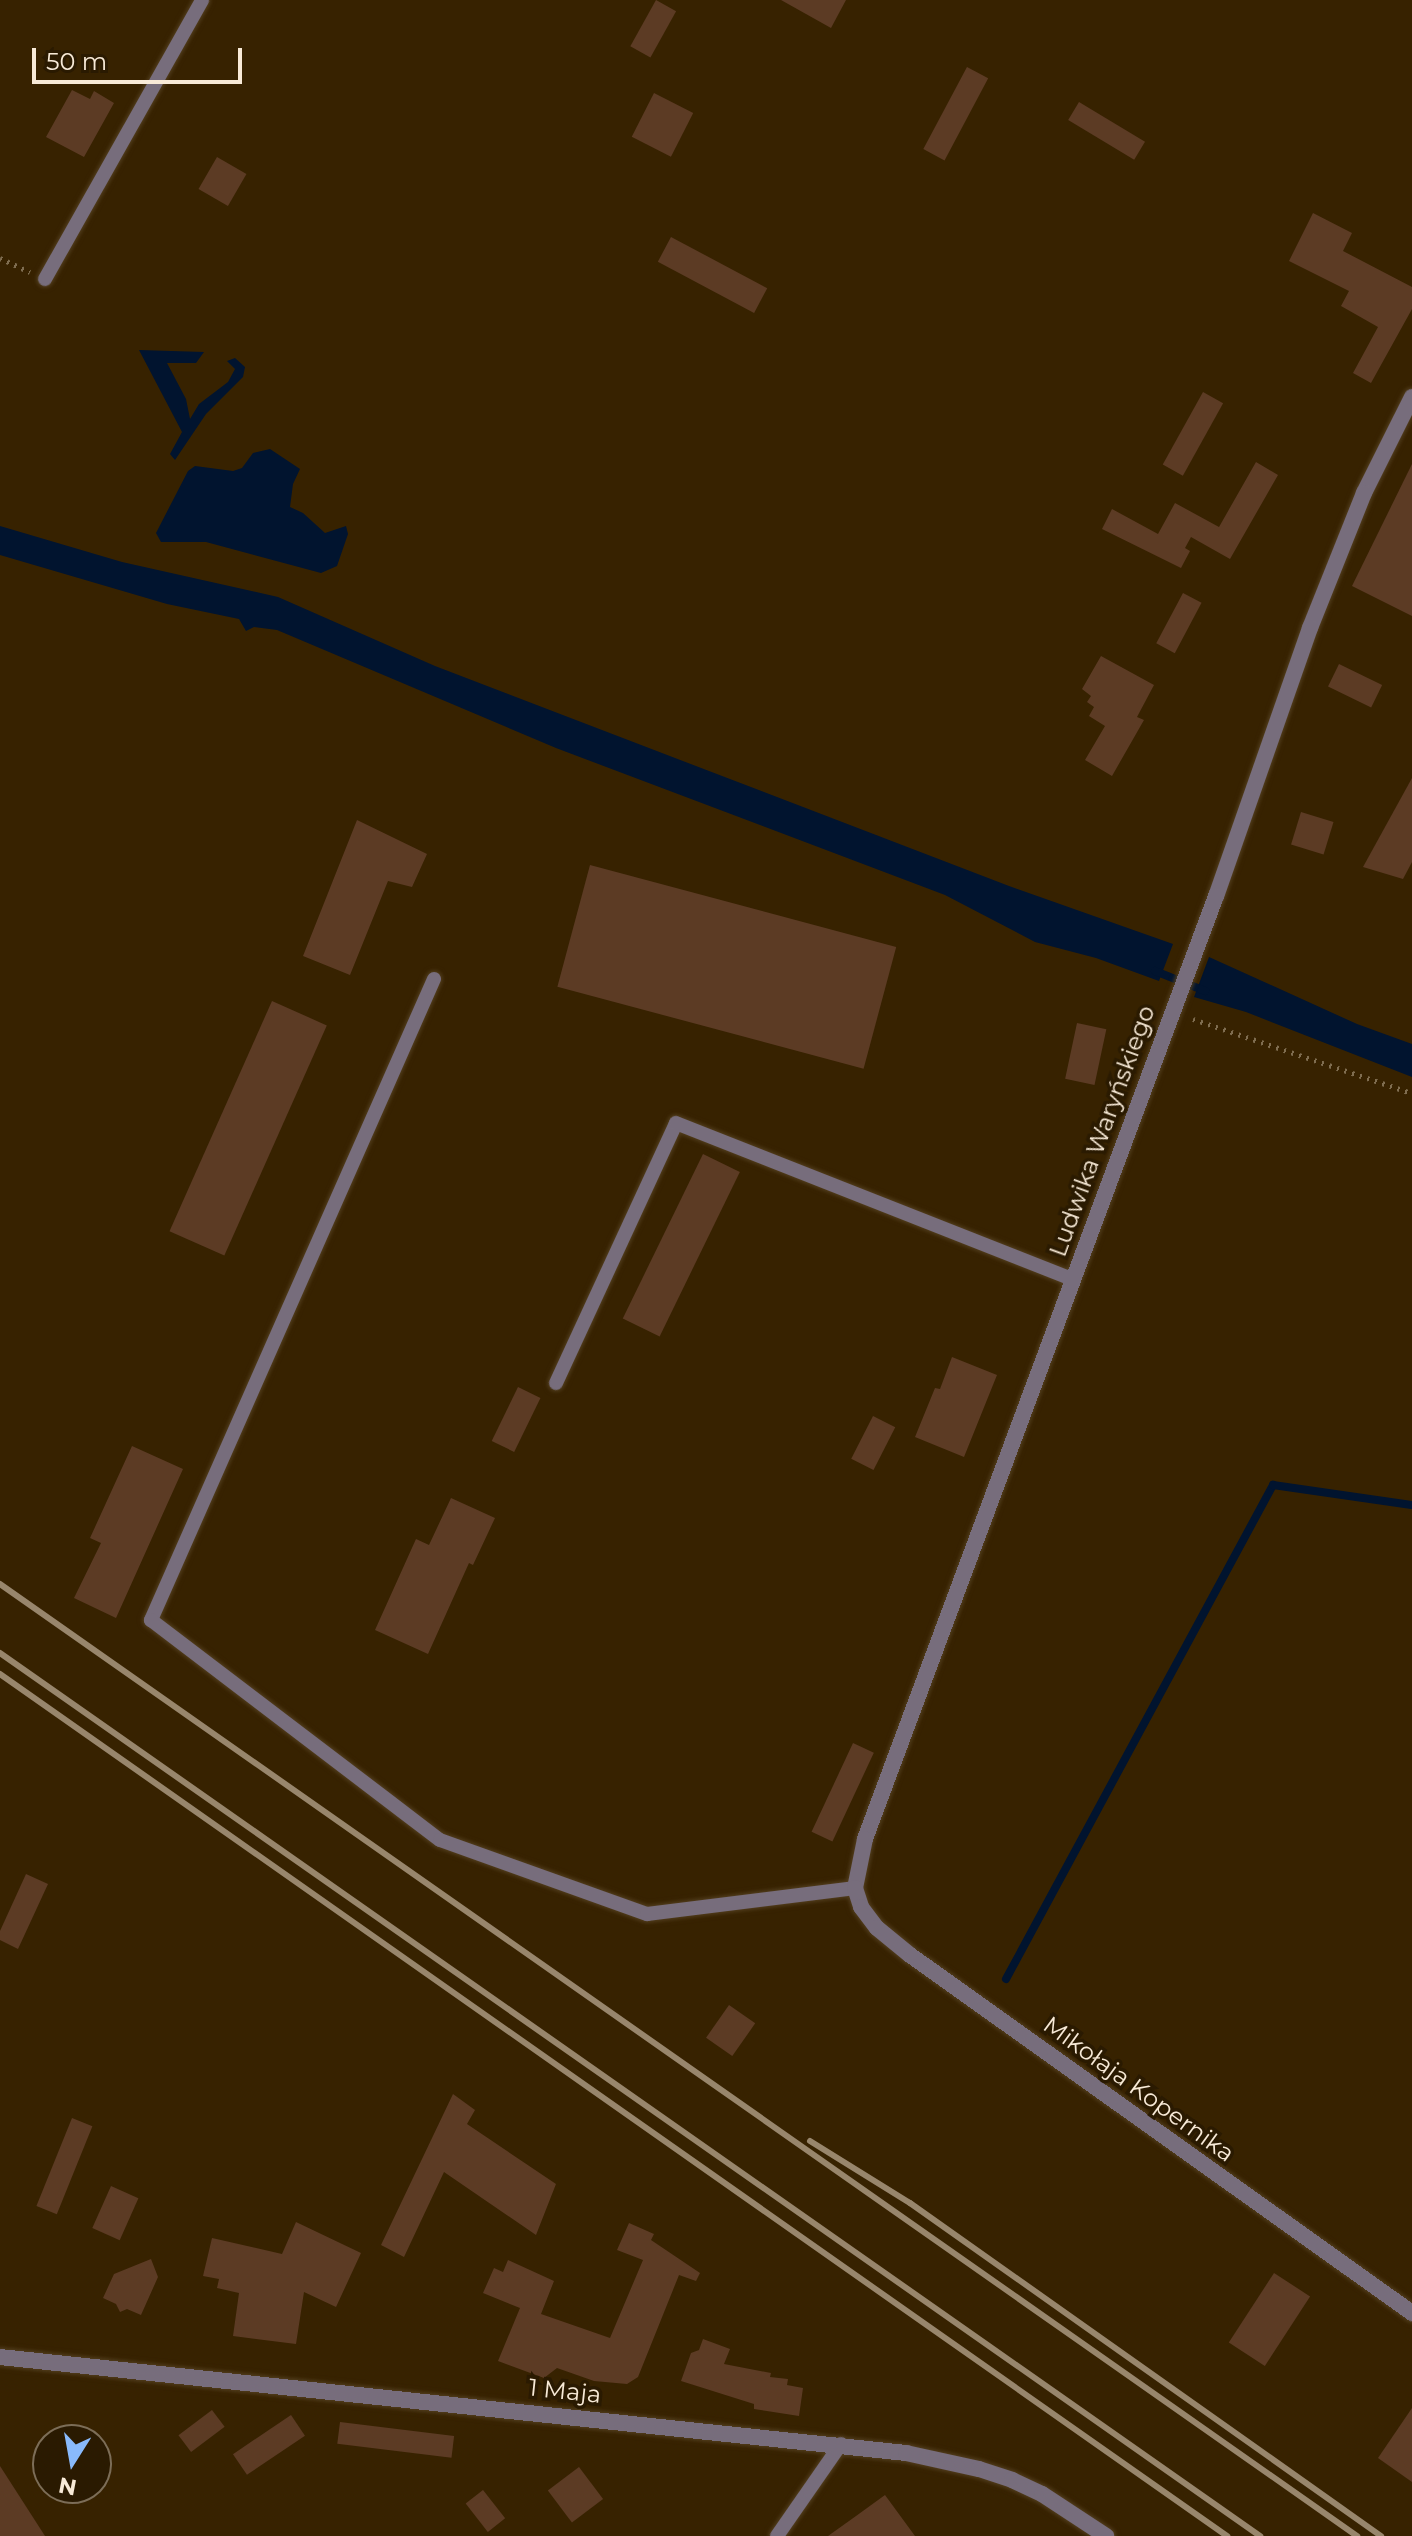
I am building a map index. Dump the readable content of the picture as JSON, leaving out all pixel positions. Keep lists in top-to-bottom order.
{
  "streets": {
    "street": ["Ludwika Waryńskiego", "Mikołaja Kopernika", "1 Maja"]
  },
  "crossings": [
    ["Ludwika Waryńskiego", "Mikołaja Kopernika"]
  ],
  "scale_bar": "50 m",
  "north": "bottom"
}
